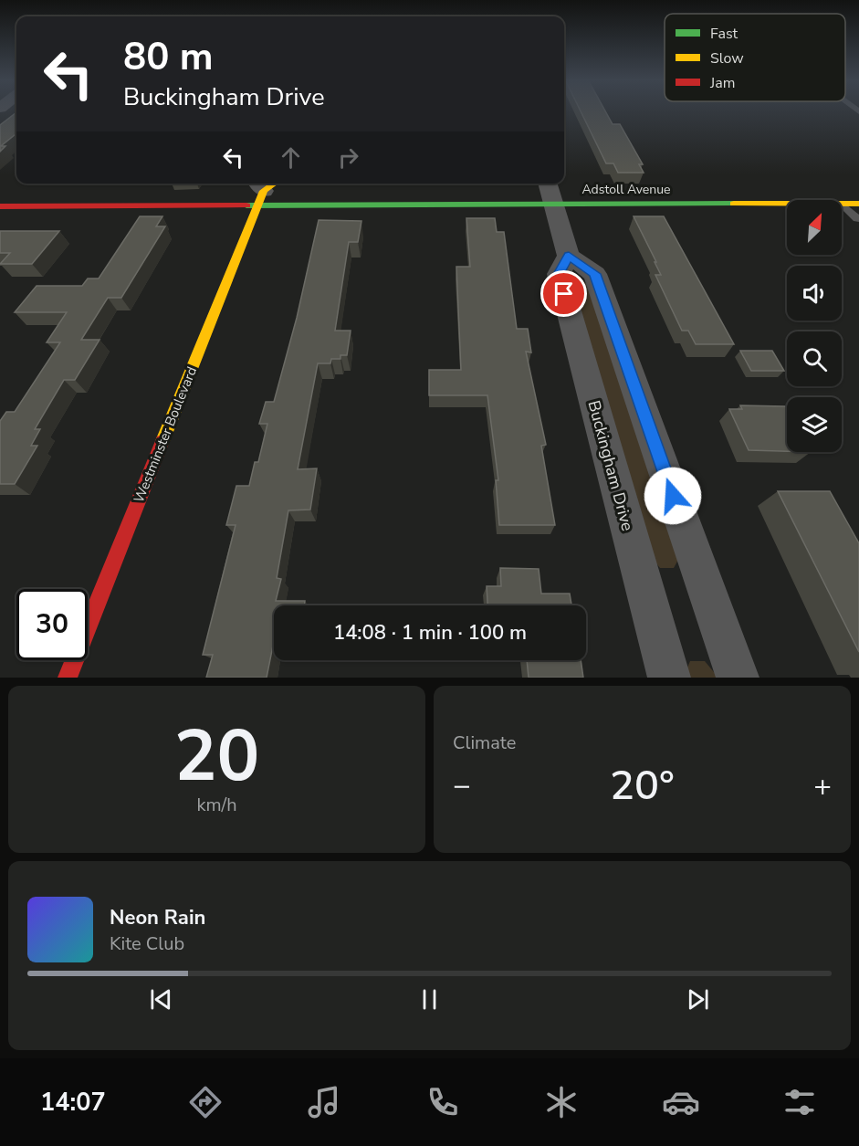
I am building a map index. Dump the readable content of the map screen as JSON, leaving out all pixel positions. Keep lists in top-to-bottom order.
{
  "streets": {
    "street": ["Adstoll Avenue", "Westminster Boulevard", "Buckingham Drive"]
  },
  "crossings": [
    ["Adstoll Avenue", "Westminster Boulevard"]
  ],
  "legend": ["Fast", "Slow", "Jam"],
  "north": "top right",
  "page": {
    "turn": ["80 m", "Buckingham Drive"],
    "limit": "30",
    "trip": "14:08 · 1 min · 100 m",
    "tile": [
      ["20", "km/h"],
      "Climate"
    ],
    "heat": ["−", "20°", "+"],
    "song": ["Neon Rain", "Kite Club"],
    "tabs": "14:07"
  }
}
